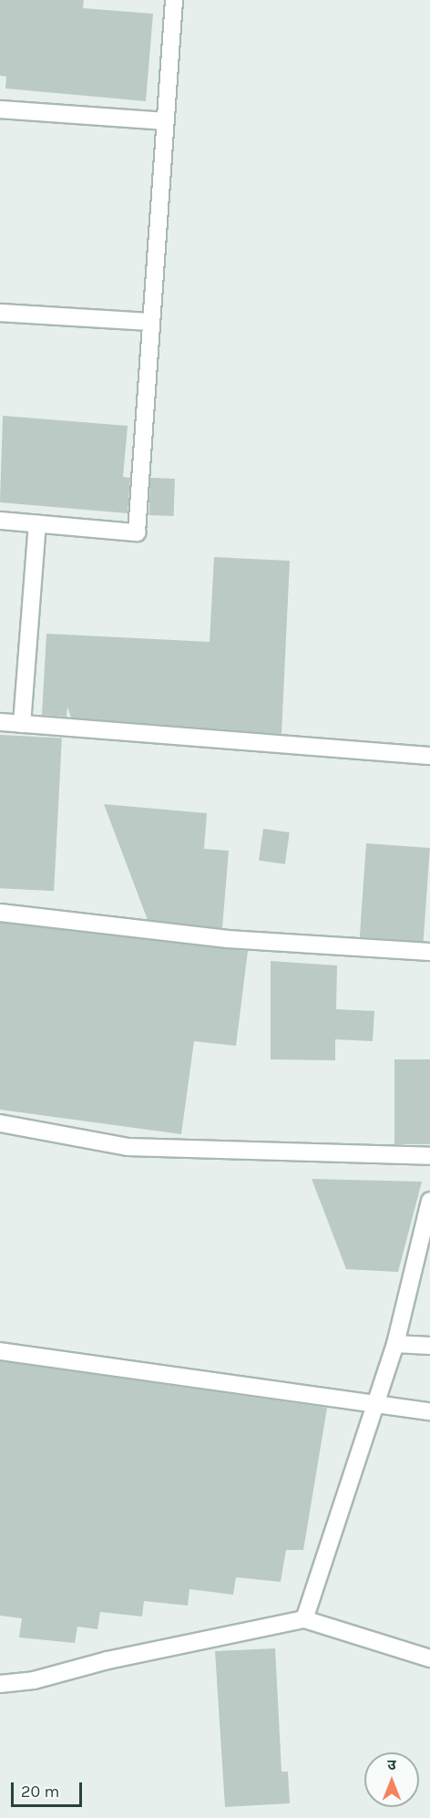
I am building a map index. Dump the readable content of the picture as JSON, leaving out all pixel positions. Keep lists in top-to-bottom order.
{
  "scale_bar": "20 m",
  "north": "top"
}
